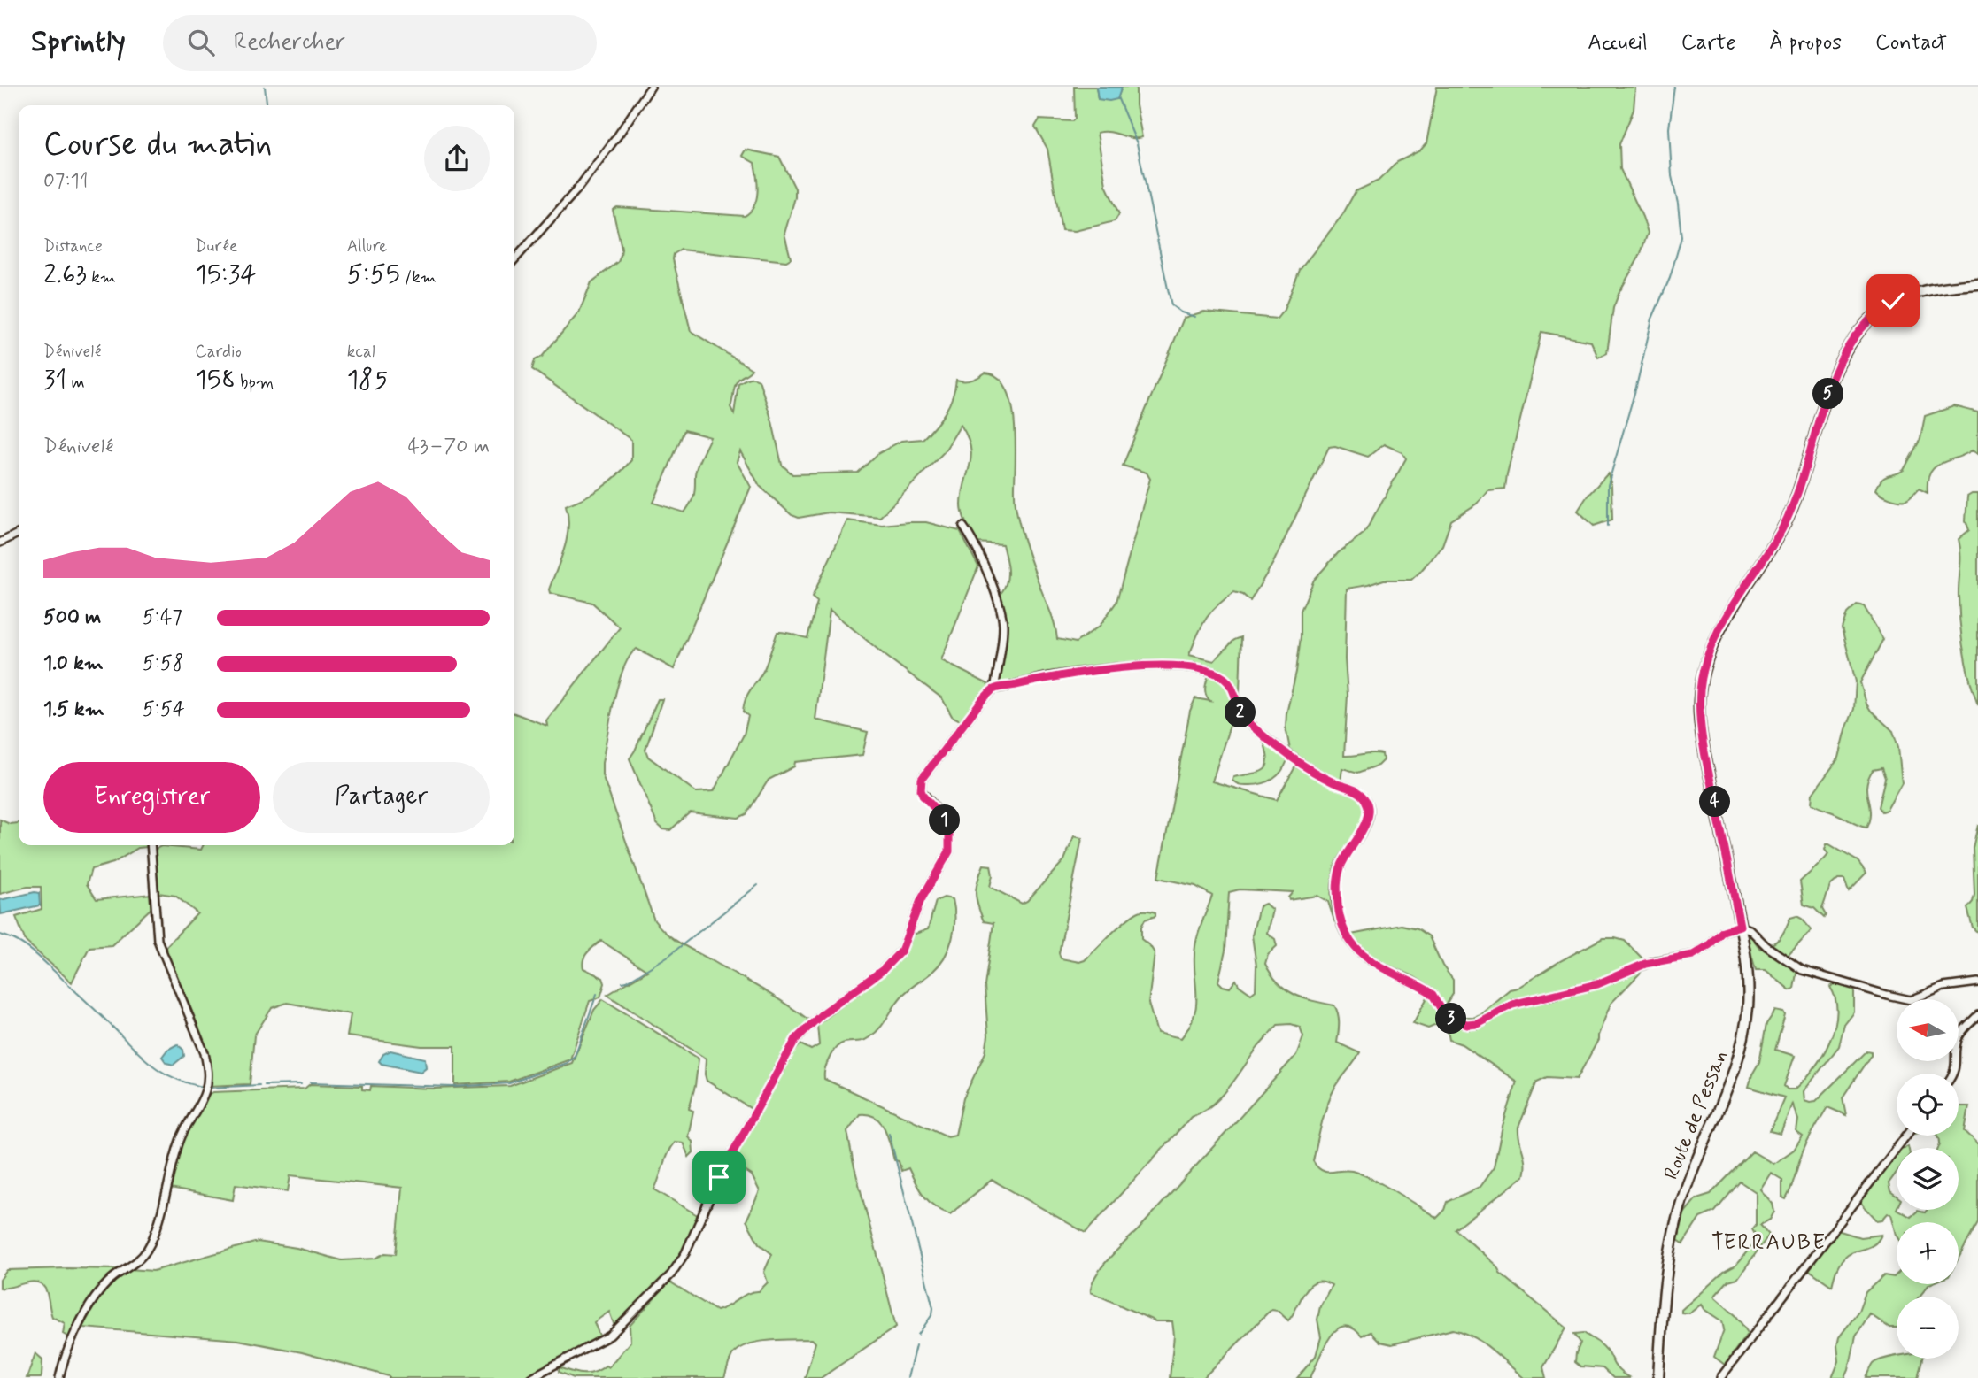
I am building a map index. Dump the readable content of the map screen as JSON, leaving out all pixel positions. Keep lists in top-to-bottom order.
{
  "streets": {
    "main road": ["Route de Pessan"]
  },
  "districts": ["TERRAUBE"],
  "north": "left",
  "page": {
    "header": "Sprintly",
    "search": "Rechercher",
    "nav": [
      "Accueil",
      "Carte",
      "À propos",
      "Contact"
    ],
    "heading": ["Course du matin", "07:11"],
    "stats": [
      ["Distance", "2.63 km"],
      ["Durée", "15:34"],
      ["Allure", "5:55 /km"],
      ["Dénivelé", "31 m"],
      ["Cardio", "158 bpm"],
      ["kcal", "185"]
    ],
    "pins": [
      "5",
      "2",
      "4",
      "1",
      "3"
    ],
    "chart": ["Dénivelé", "43–70 m"],
    "list": [
      {
        "name": "500 m",
        "note": "5:47"
      },
      {
        "name": "1.0 km",
        "note": "5:58"
      },
      {
        "name": "1.5 km",
        "note": "5:54"
      }
    ],
    "buttons": ["Enregistrer", "Partager"],
    "map_buttons": ["+", "−"]
  }
}
